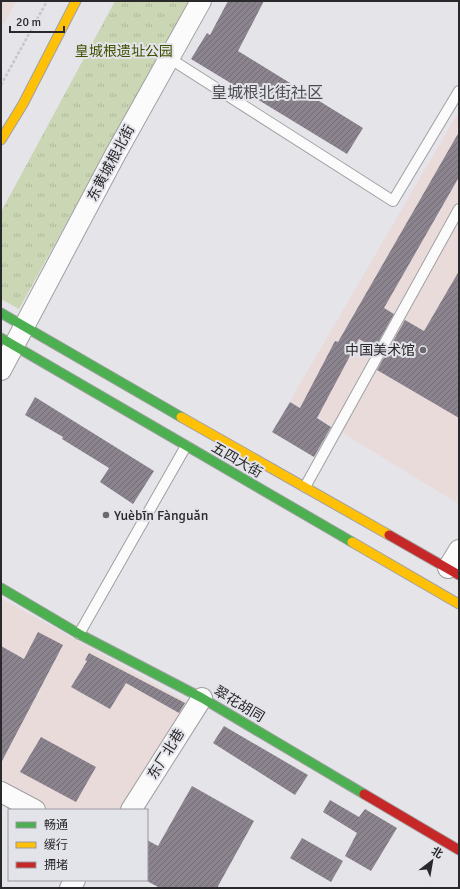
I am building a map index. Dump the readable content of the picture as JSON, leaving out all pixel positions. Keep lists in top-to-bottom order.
{
  "streets": {
    "main road": ["五四大街", "翠花胡同"],
    "street": ["东黄城根北街", "东厂北巷"]
  },
  "crossings": [
    ["东黄城根北街", "五四大街"],
    ["翠花胡同", "东厂北巷"]
  ],
  "districts": ["皇城根北街社区"],
  "parks": ["皇城根遗址公园"],
  "places": ["中国美术馆", "Yuèbīn Fànguǎn"],
  "legend": ["畅通", "缓行", "拥堵"],
  "scale_bar": "20 m",
  "north": "top right"
}
